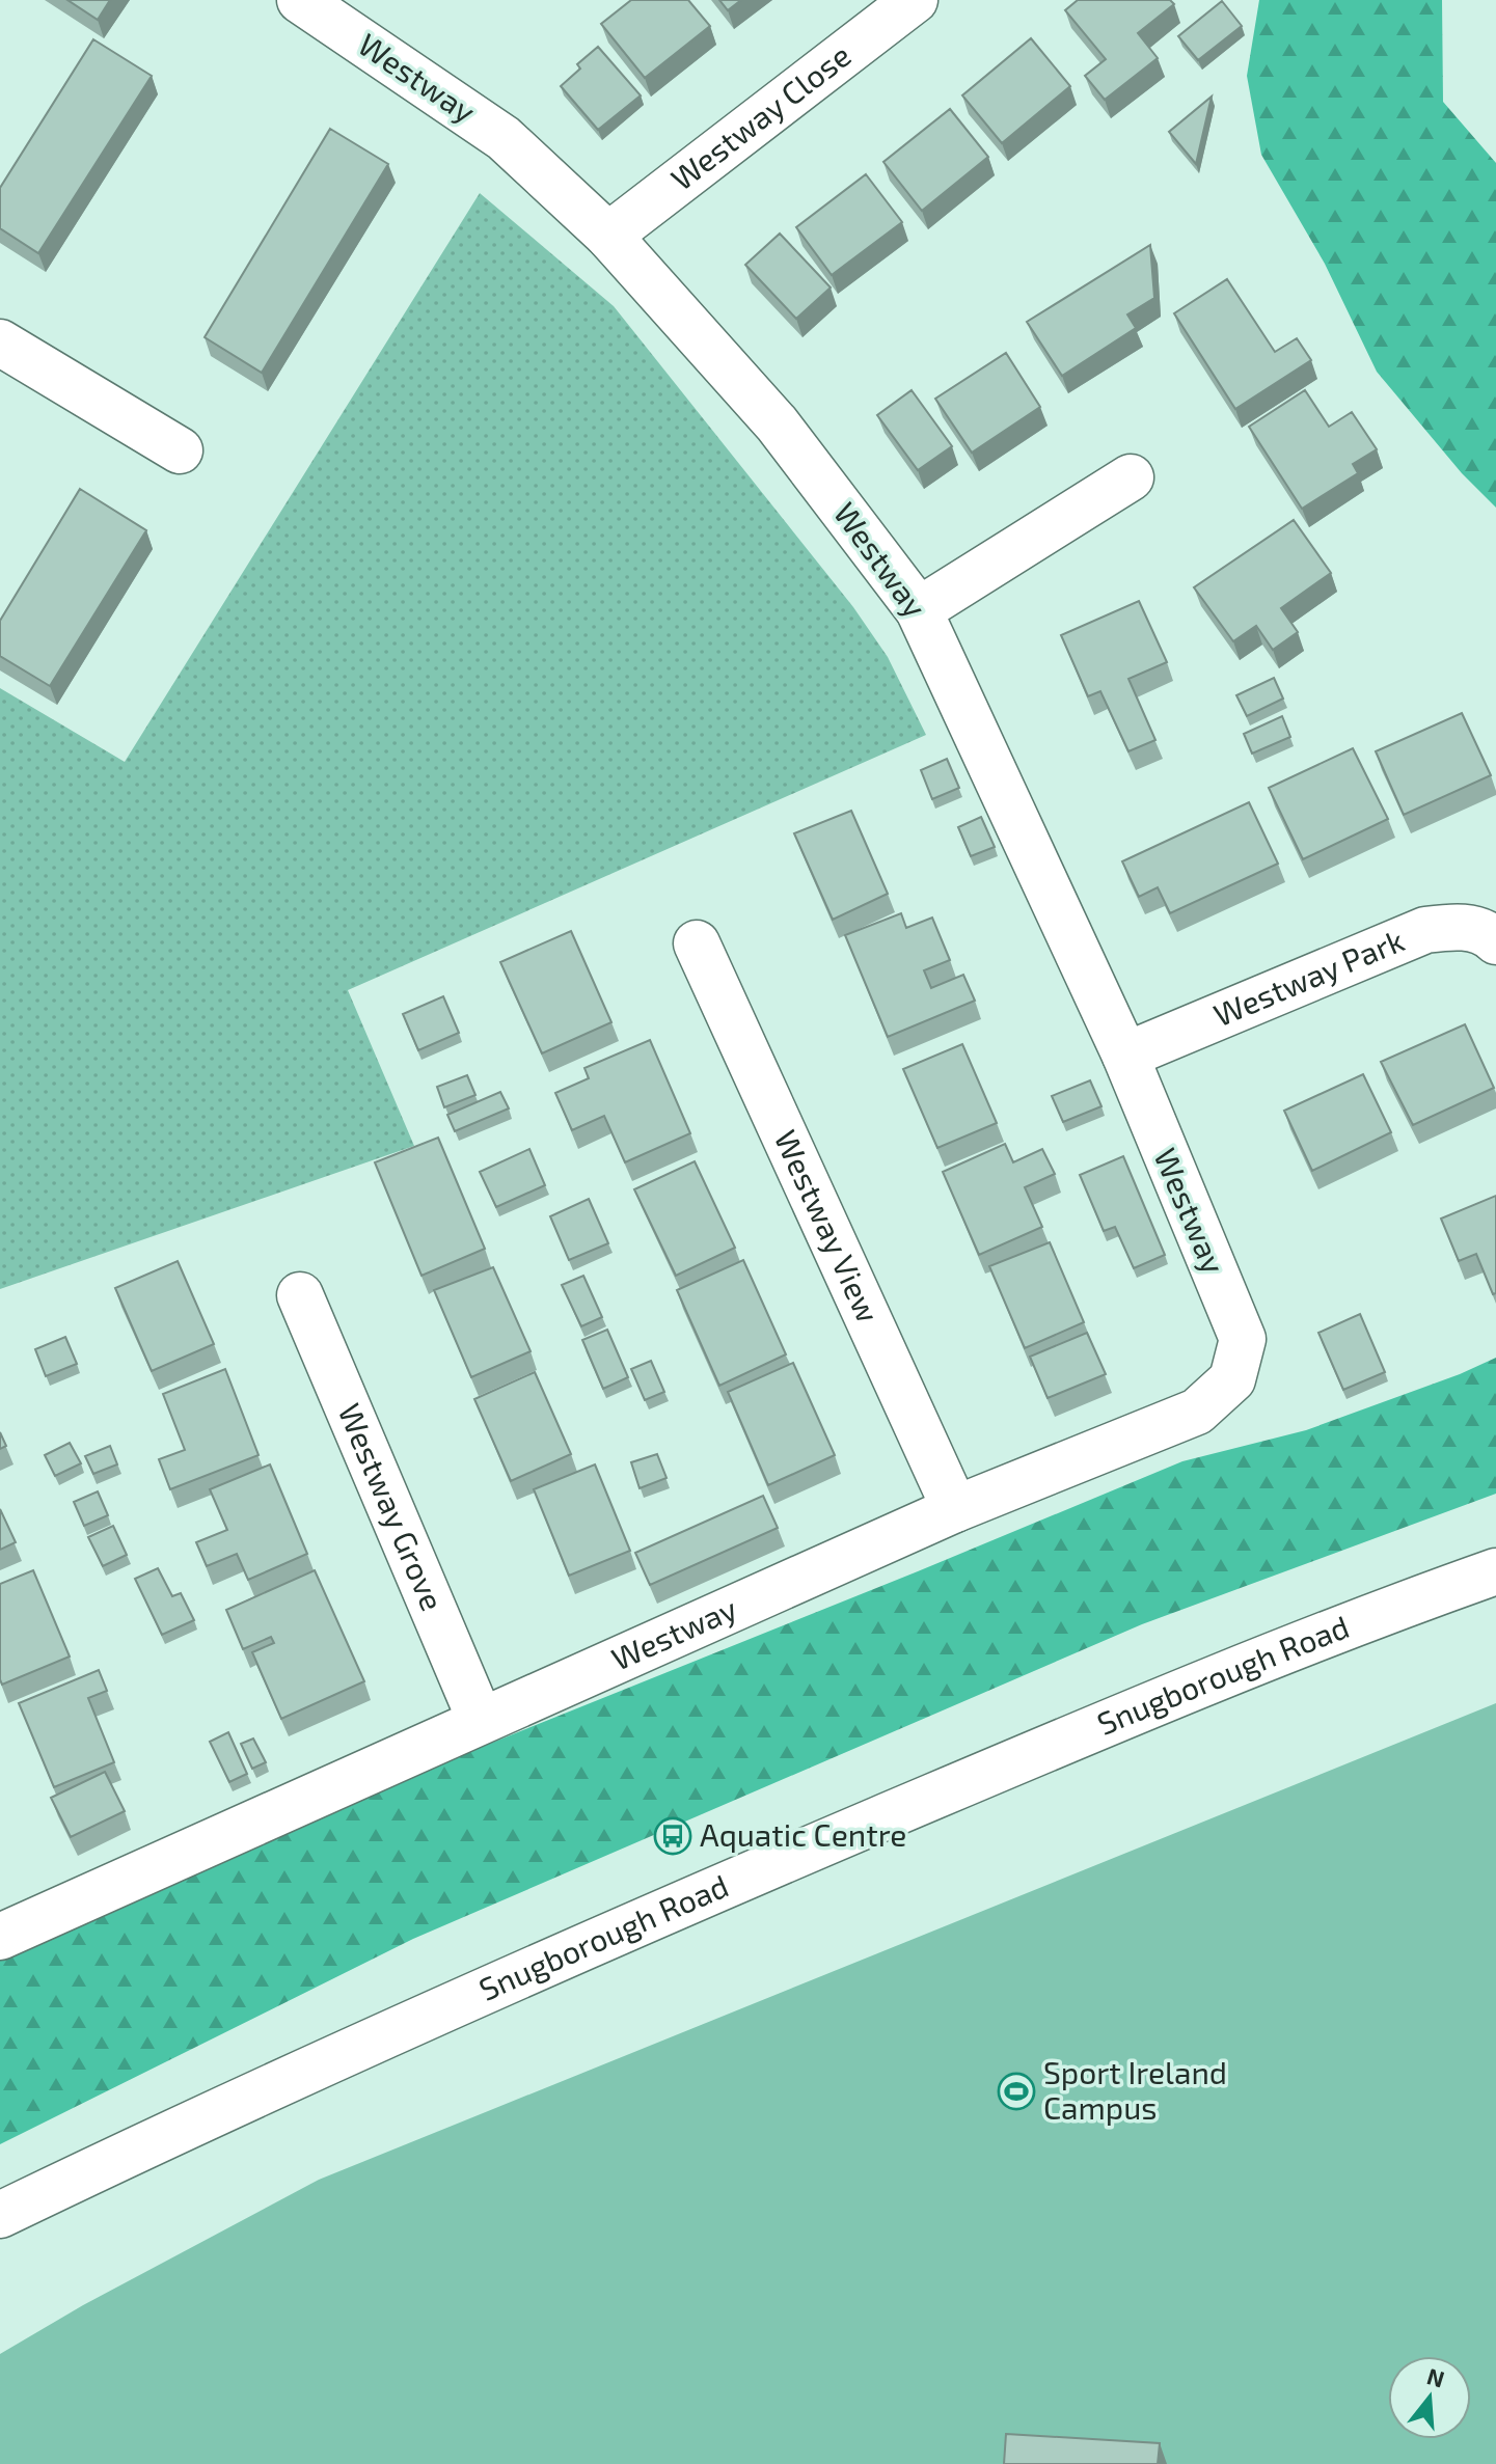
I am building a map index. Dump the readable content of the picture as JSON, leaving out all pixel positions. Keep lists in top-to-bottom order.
{
  "streets": {
    "street": [
      "Westway",
      "Westway Close",
      "Westway Park",
      "Westway View",
      "Westway Grove",
      "Snugborough Road"
    ]
  },
  "crossings": [
    ["Westway", "Westway Close"],
    ["Westway", "Westway Park"],
    ["Westway", "Westway View"],
    ["Westway", "Westway Grove"]
  ],
  "places": {
    "bus stop": ["Aquatic Centre"],
    "sports": ["Sport Ireland Campus"]
  },
  "north": "top"
}
